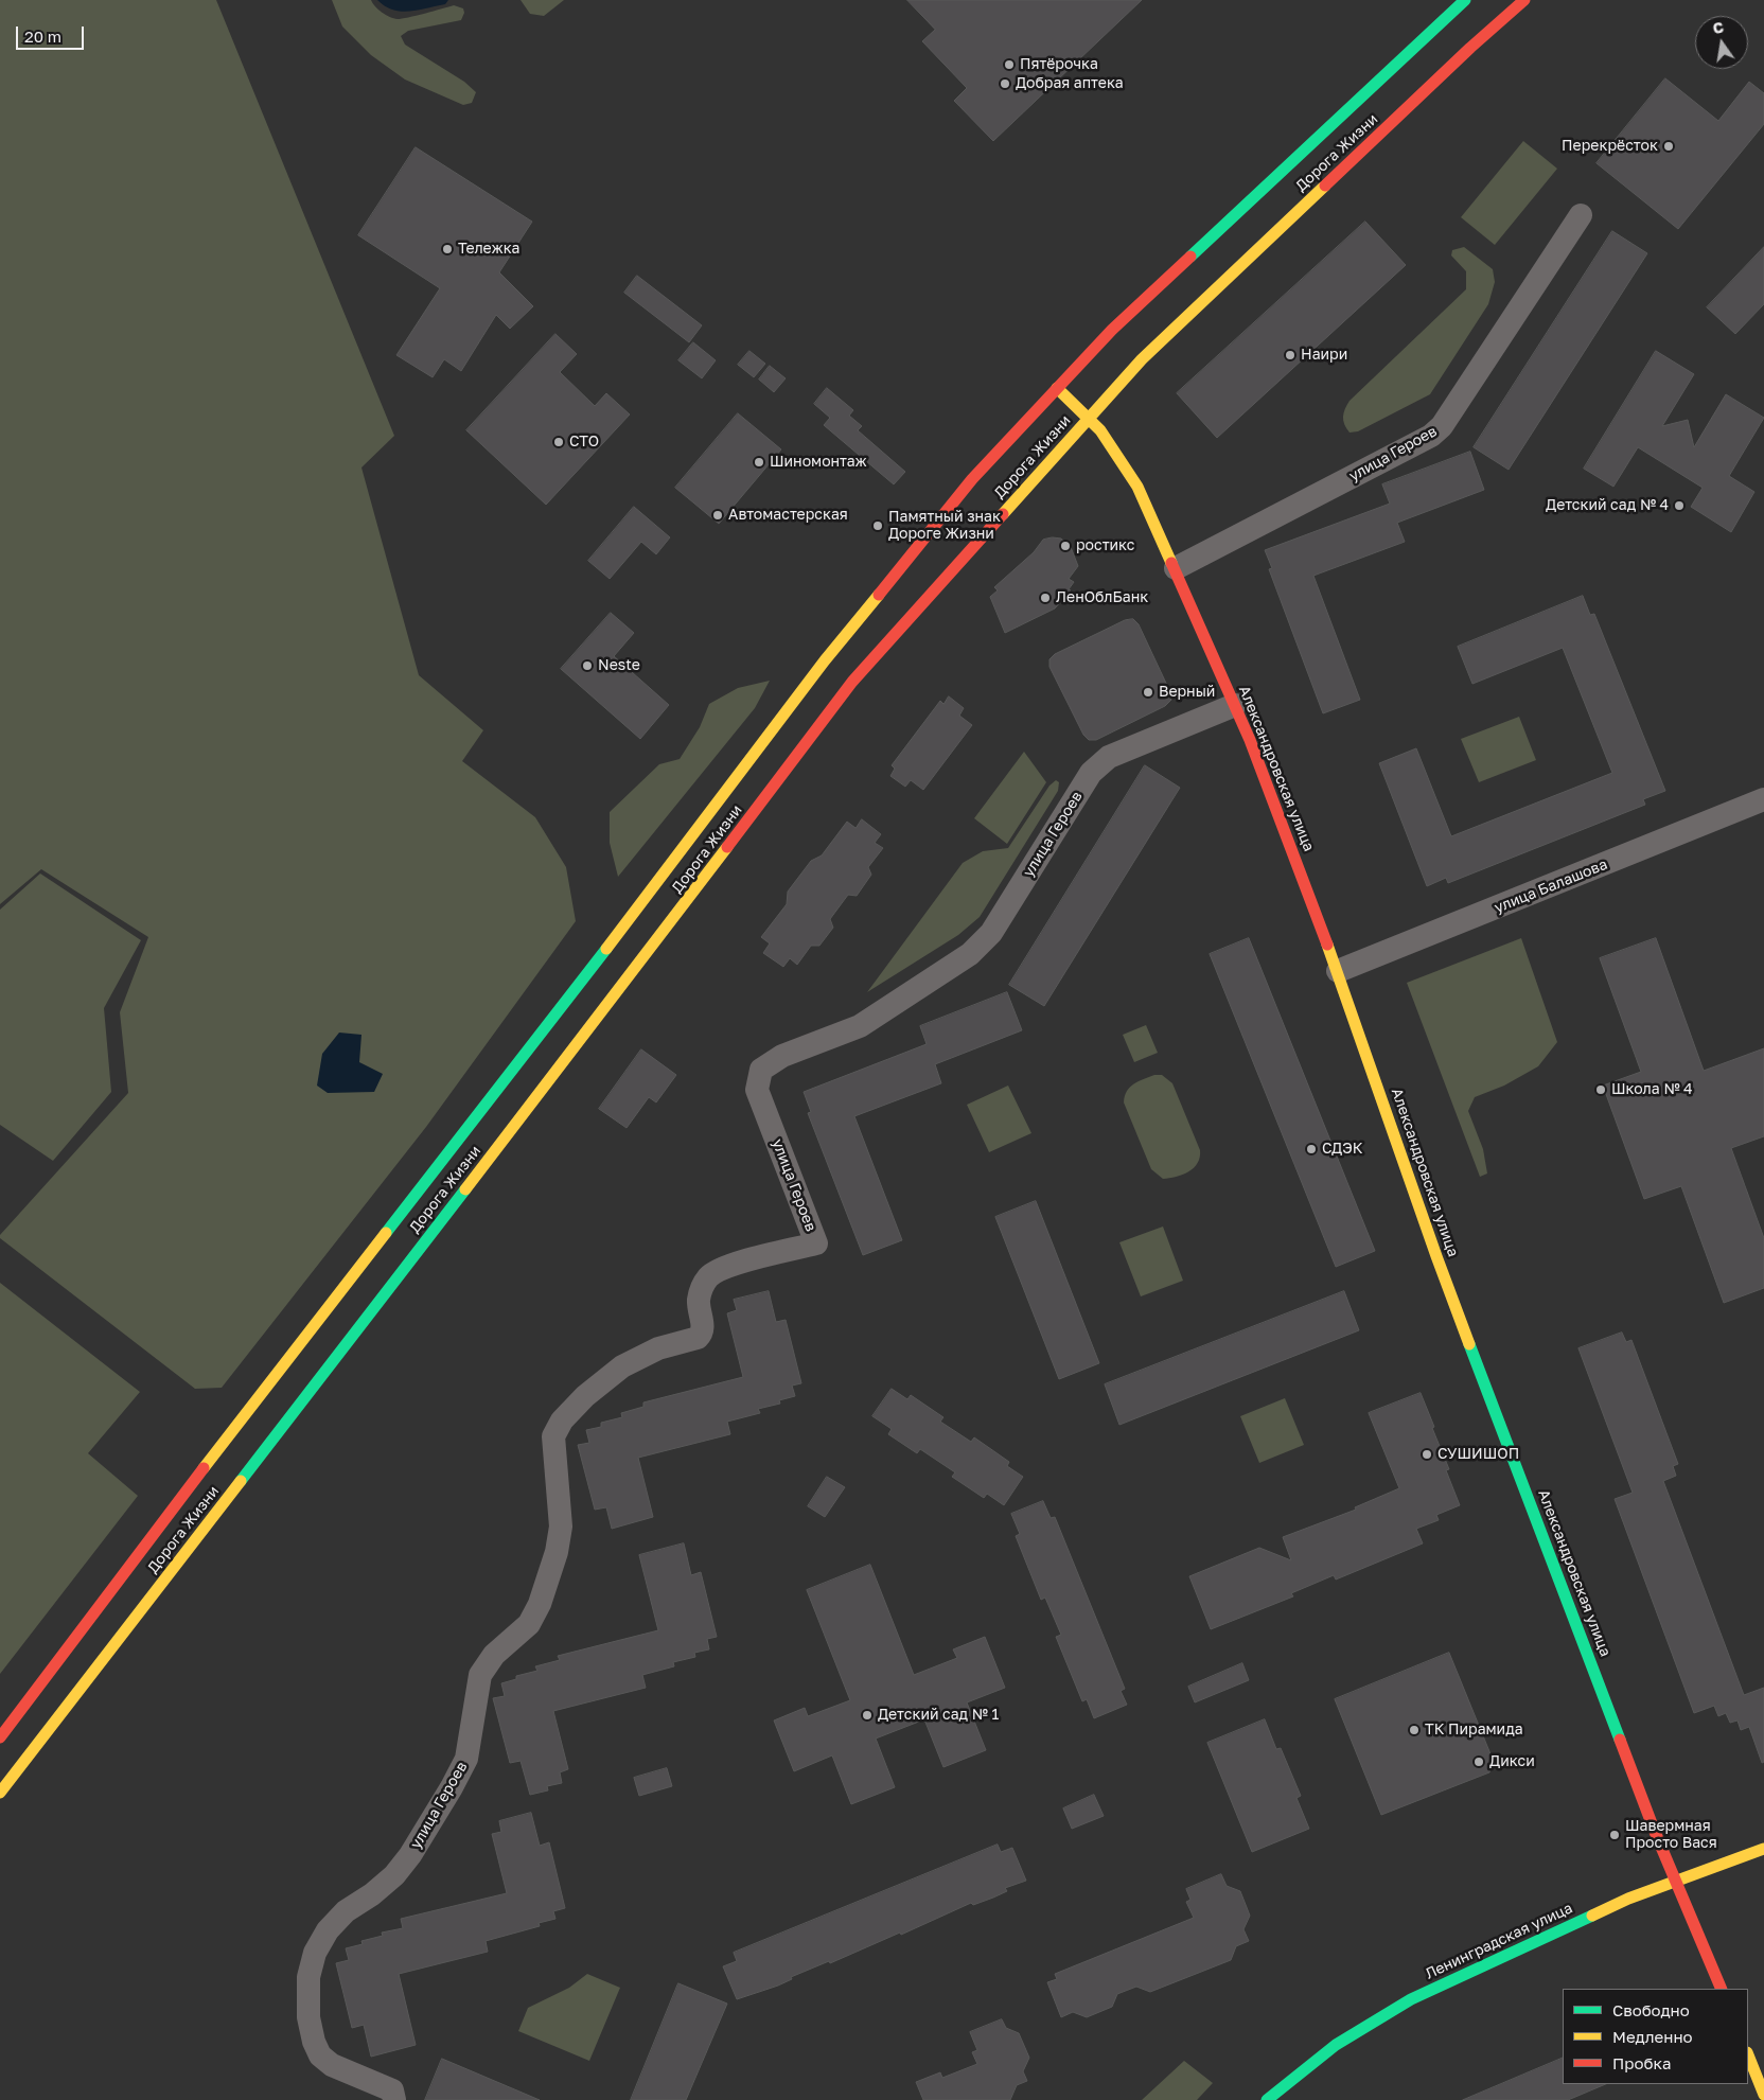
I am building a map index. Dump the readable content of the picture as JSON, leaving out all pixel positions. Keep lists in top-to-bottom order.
{
  "streets": {
    "main road": ["Дорога Жизни", "Александровская улица", "Ленинградская улица"],
    "street": ["улица Героев", "улица Балашова"]
  },
  "crossings": [
    ["Дорога Жизни", "Александровская улица"],
    ["улица Героев", "Александровская улица"],
    ["Александровская улица", "улица Балашова"],
    ["Александровская улица", "Ленинградская улица"]
  ],
  "places": [
    "Пятёрочка",
    "Добрая аптека",
    "Перекрёсток",
    "Тележка",
    "Наири",
    "СТО",
    "Шиномонтаж",
    "Детский сад № 4",
    "Автомастерская",
    "Памятный знак Дороге Жизни",
    "ростикс",
    "ЛенОблБанк",
    "Neste",
    "Верный",
    "Школа № 4",
    "СДЭК",
    "СУШИШОП",
    "Детский сад № 1",
    "ТК Пирамида",
    "Дикси",
    "Шавермная Просто Вася"
  ],
  "legend": ["Свободно", "Медленно", "Пробка"],
  "scale_bar": "20 m",
  "north": "top"
}
